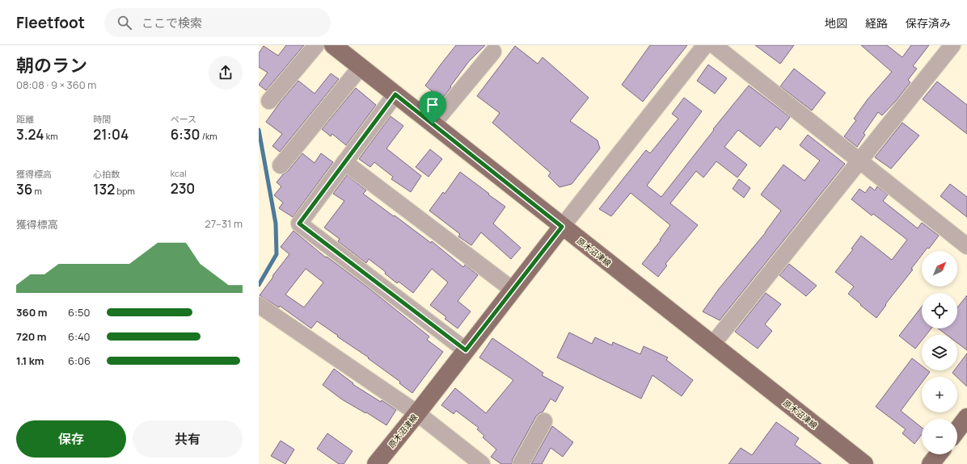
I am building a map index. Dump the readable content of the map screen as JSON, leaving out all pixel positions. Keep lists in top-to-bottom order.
{
  "streets": {
    "main road": ["原木沼津線"]
  },
  "north": "top right",
  "page": {
    "header": "Fleetfoot",
    "search": "ここで検索",
    "nav": ["地図", "経路", "保存済み"],
    "heading": ["朝のラン", "08:08 · 9 × 360 m"],
    "stats": [
      ["距離", "3.24 km"],
      ["時間", "21:04"],
      ["ペース", "6:30 /km"],
      ["獲得標高", "36 m"],
      ["心拍数", "132 bpm"],
      ["kcal", "230"]
    ],
    "chart": ["獲得標高", "27–31 m"],
    "map_buttons": ["+", "−"],
    "list": [
      {
        "name": "360 m",
        "note": "6:50"
      },
      {
        "name": "720 m",
        "note": "6:40"
      },
      {
        "name": "1.1 km",
        "note": "6:06"
      }
    ],
    "buttons": ["保存", "共有"]
  }
}
